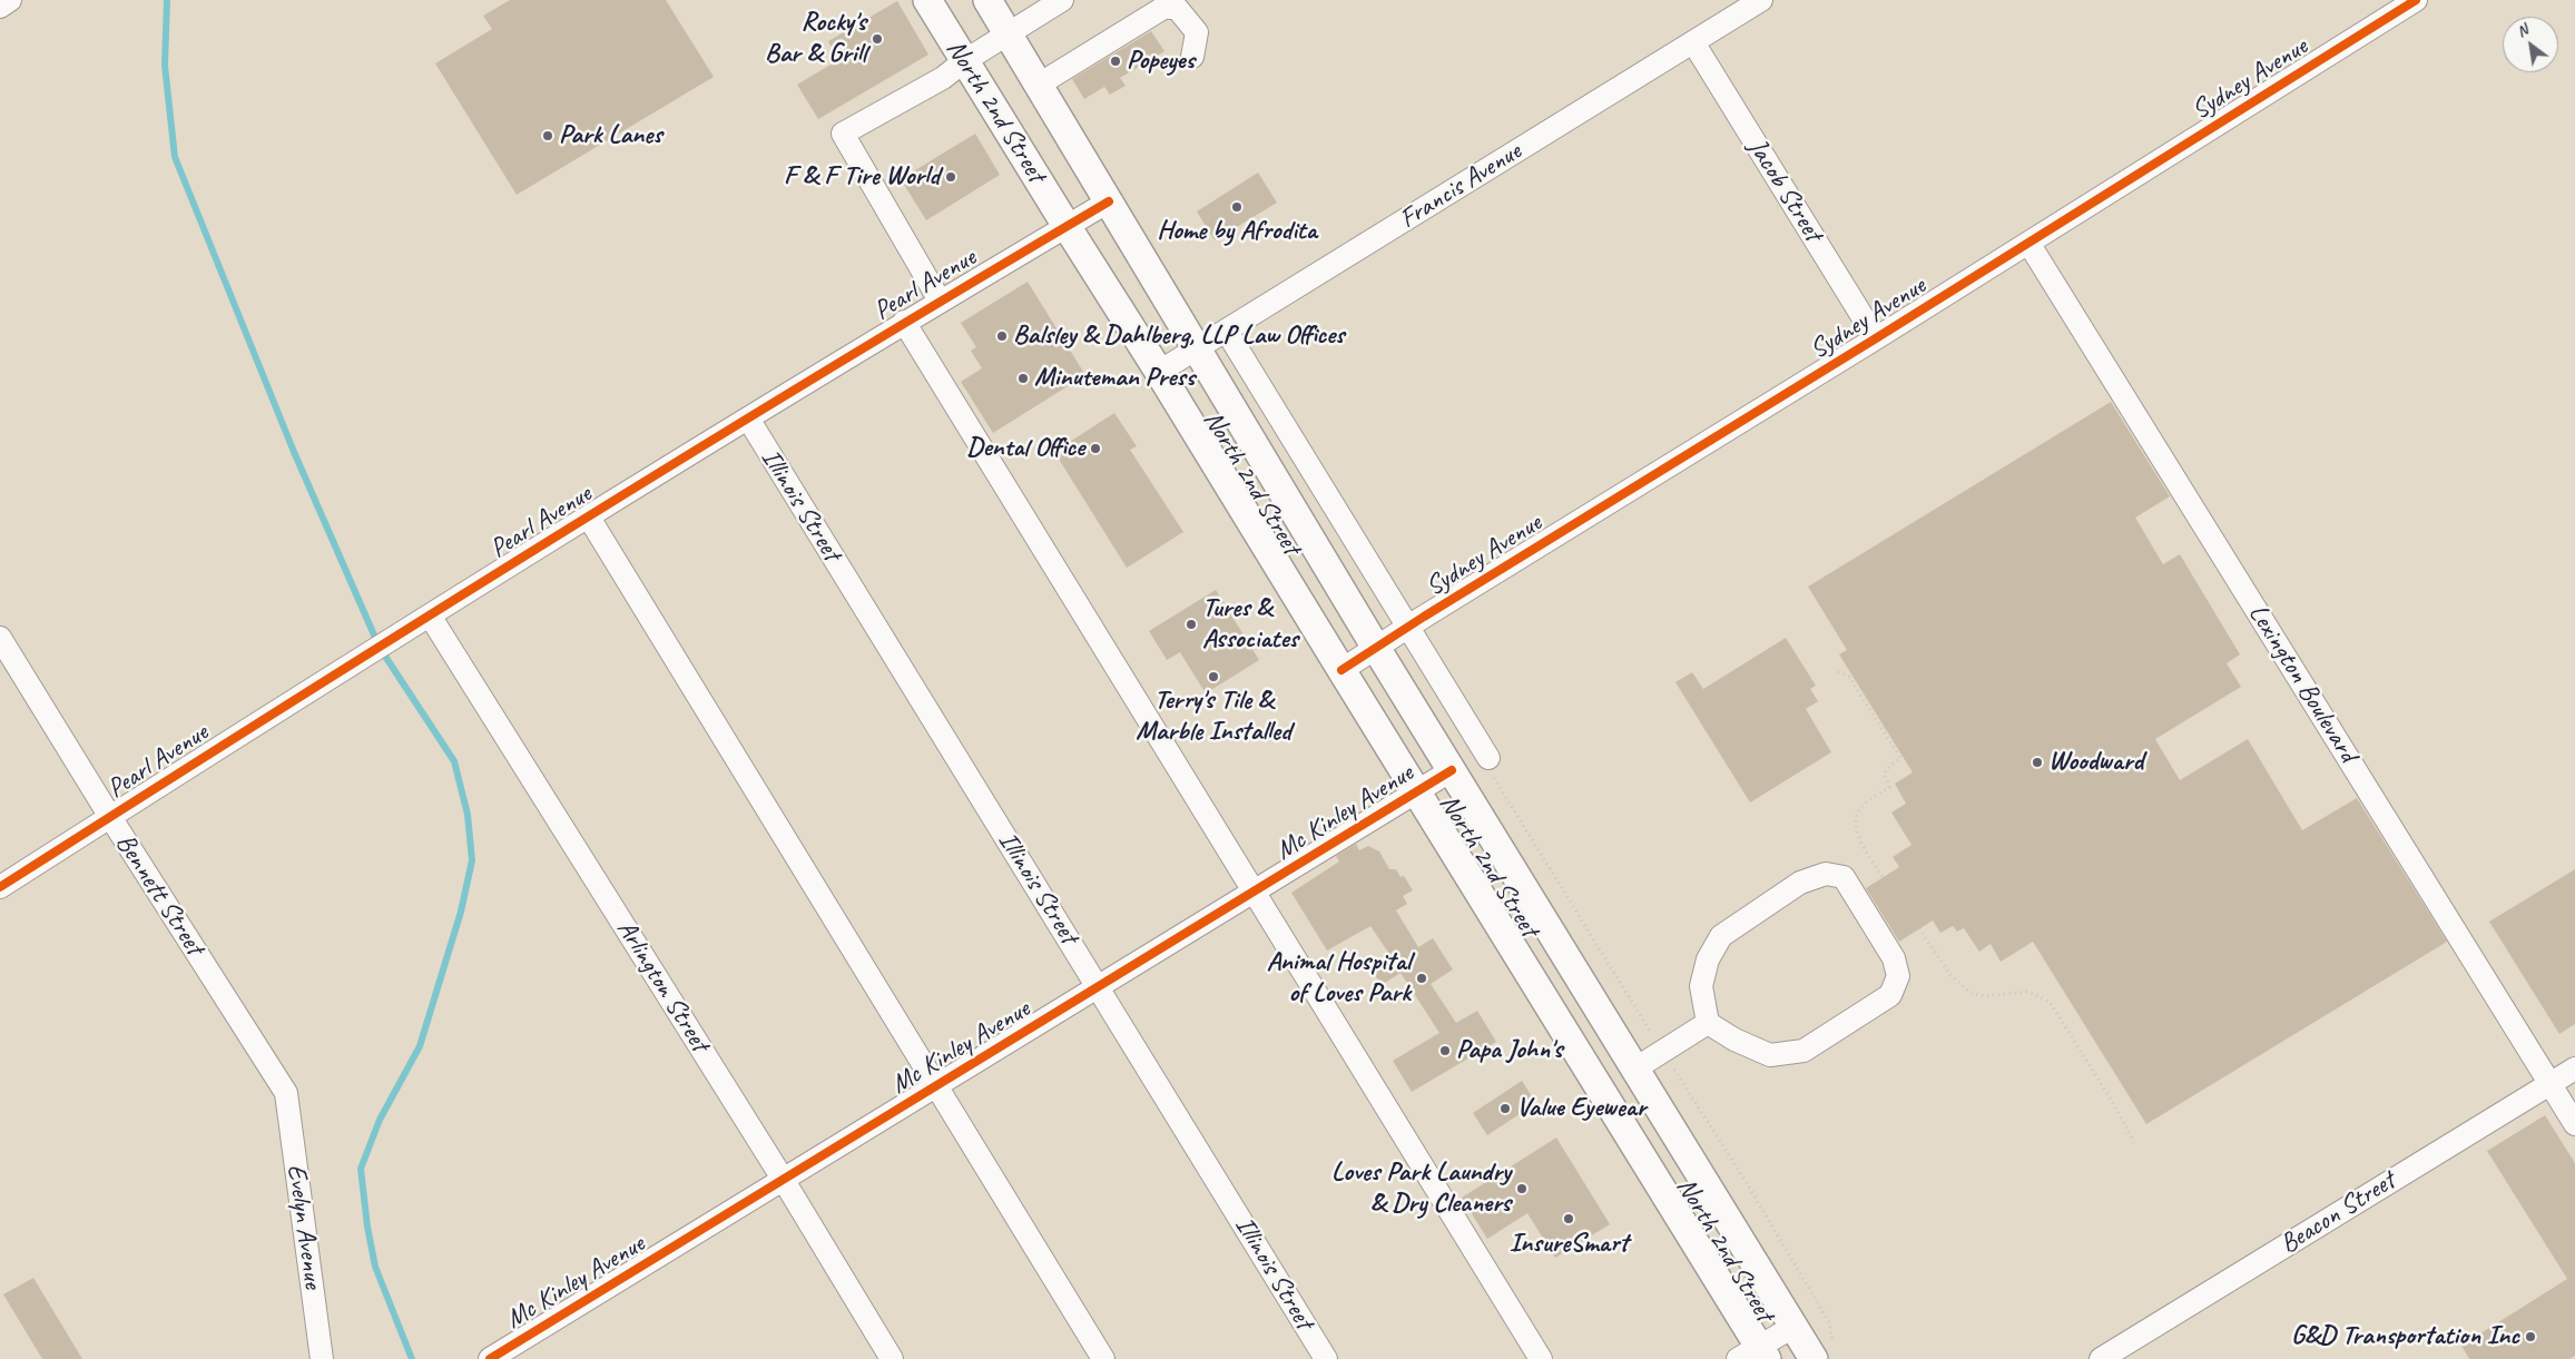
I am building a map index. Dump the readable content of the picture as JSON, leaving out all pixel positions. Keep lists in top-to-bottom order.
{
  "streets": {
    "main road": ["North 2nd Street"],
    "street": [
      "Sydney Avenue",
      "Francis Avenue",
      "Jacob Street",
      "Pearl Avenue",
      "Illinois Street",
      "Lexington Boulevard",
      "Mc Kinley Avenue",
      "Bennett Street",
      "Arlington Street",
      "Beacon Street",
      "Evelyn Avenue"
    ]
  },
  "crossings": [
    ["Sydney Avenue", "North 2nd Street"],
    ["Sydney Avenue", "Jacob Street"],
    ["Sydney Avenue", "Lexington Boulevard"],
    ["North 2nd Street", "Francis Avenue"],
    ["North 2nd Street", "Pearl Avenue"],
    ["North 2nd Street", "Mc Kinley Avenue"],
    ["Francis Avenue", "Jacob Street"],
    ["Pearl Avenue", "Illinois Street"],
    ["Pearl Avenue", "Bennett Street"],
    ["Pearl Avenue", "Arlington Street"],
    ["Illinois Street", "Mc Kinley Avenue"],
    ["Lexington Boulevard", "Beacon Street"],
    ["Mc Kinley Avenue", "Arlington Street"],
    ["Bennett Street", "Evelyn Avenue"]
  ],
  "places": [
    "Rocky's Bar & Grill",
    "Popeyes",
    "Park Lanes",
    "F & F Tire World",
    "Home by Afrodita",
    "Balsley & Dahlberg, LLP Law Offices",
    "Minuteman Press",
    "Dental Office",
    "Tures & Associates",
    "Terry's Tile & Marble Installed",
    "Woodward",
    "Animal Hospital of Loves Park",
    "Papa John's",
    "Value Eyewear",
    "Loves Park Laundry & Dry Cleaners",
    "InsureSmart",
    "G&D Transportation Inc"
  ],
  "north": "top left"
}
